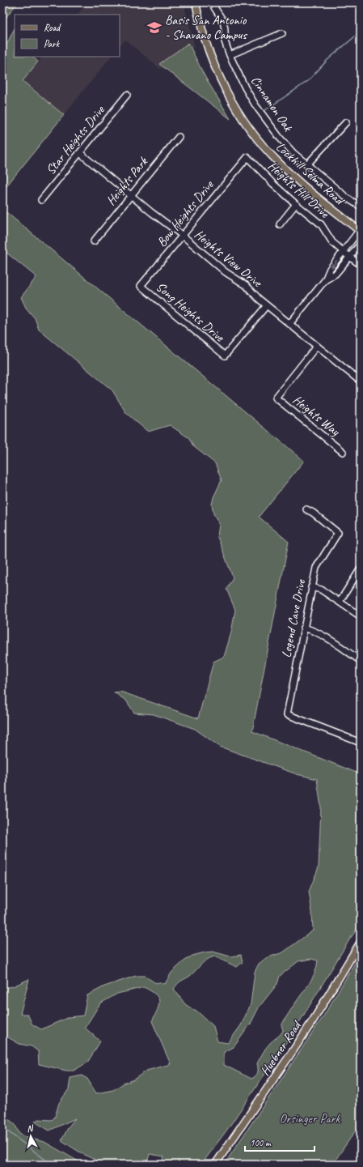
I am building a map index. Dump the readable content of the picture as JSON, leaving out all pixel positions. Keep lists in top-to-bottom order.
{
  "streets": {
    "main road": ["Lockhill Selma Road", "Huebner Road"],
    "street": [
      "Cinnamon Oak",
      "Star Heights Drive",
      "Heights Park",
      "Heights Hill Drive",
      "Bow Heights Drive",
      "Heights View Drive",
      "Song Heights Drive",
      "Heights Way",
      "Legend Cave Drive"
    ]
  },
  "crossings": [
    ["Star Heights Drive", "Heights View Drive"],
    ["Heights Park", "Heights View Drive"],
    ["Heights Hill Drive", "Bow Heights Drive"],
    ["Bow Heights Drive", "Heights View Drive"],
    ["Bow Heights Drive", "Song Heights Drive"],
    ["Heights View Drive", "Song Heights Drive"],
    ["Heights View Drive", "Heights Way"]
  ],
  "parks": ["Orsinger Park"],
  "places": {
    "school or university": ["Basis San Antonio - Shavano Campus"]
  },
  "legend": ["Road", "Park"],
  "scale_bar": "100 m",
  "north": "top"
}
